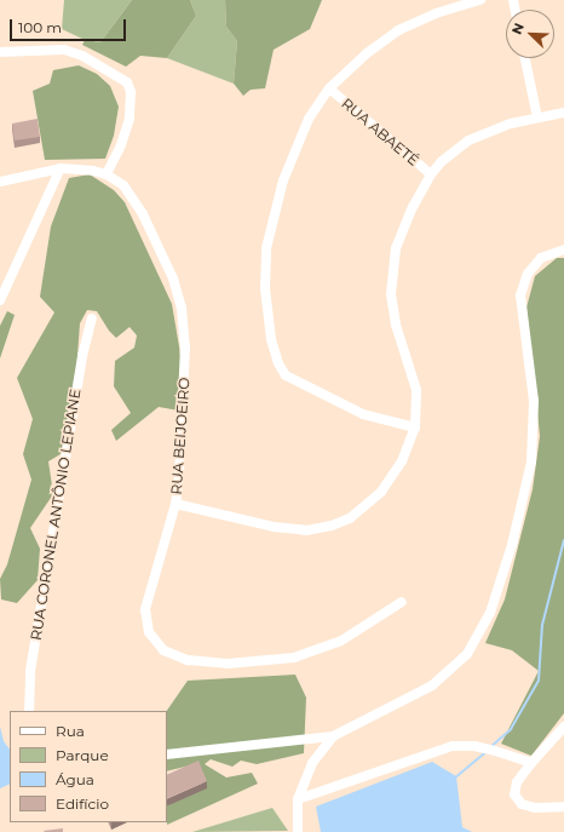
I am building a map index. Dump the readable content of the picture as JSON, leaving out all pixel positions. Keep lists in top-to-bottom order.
{
  "streets": {
    "street": ["RUA ABAETÉ", "RUA BEIJOEIRO", "RUA CORONEL ANTÔNIO LEPIANE"]
  },
  "legend": [
    "Rua",
    "Parque",
    "Água",
    "Edifício"
  ],
  "scale_bar": "100 m",
  "north": "top left"
}
